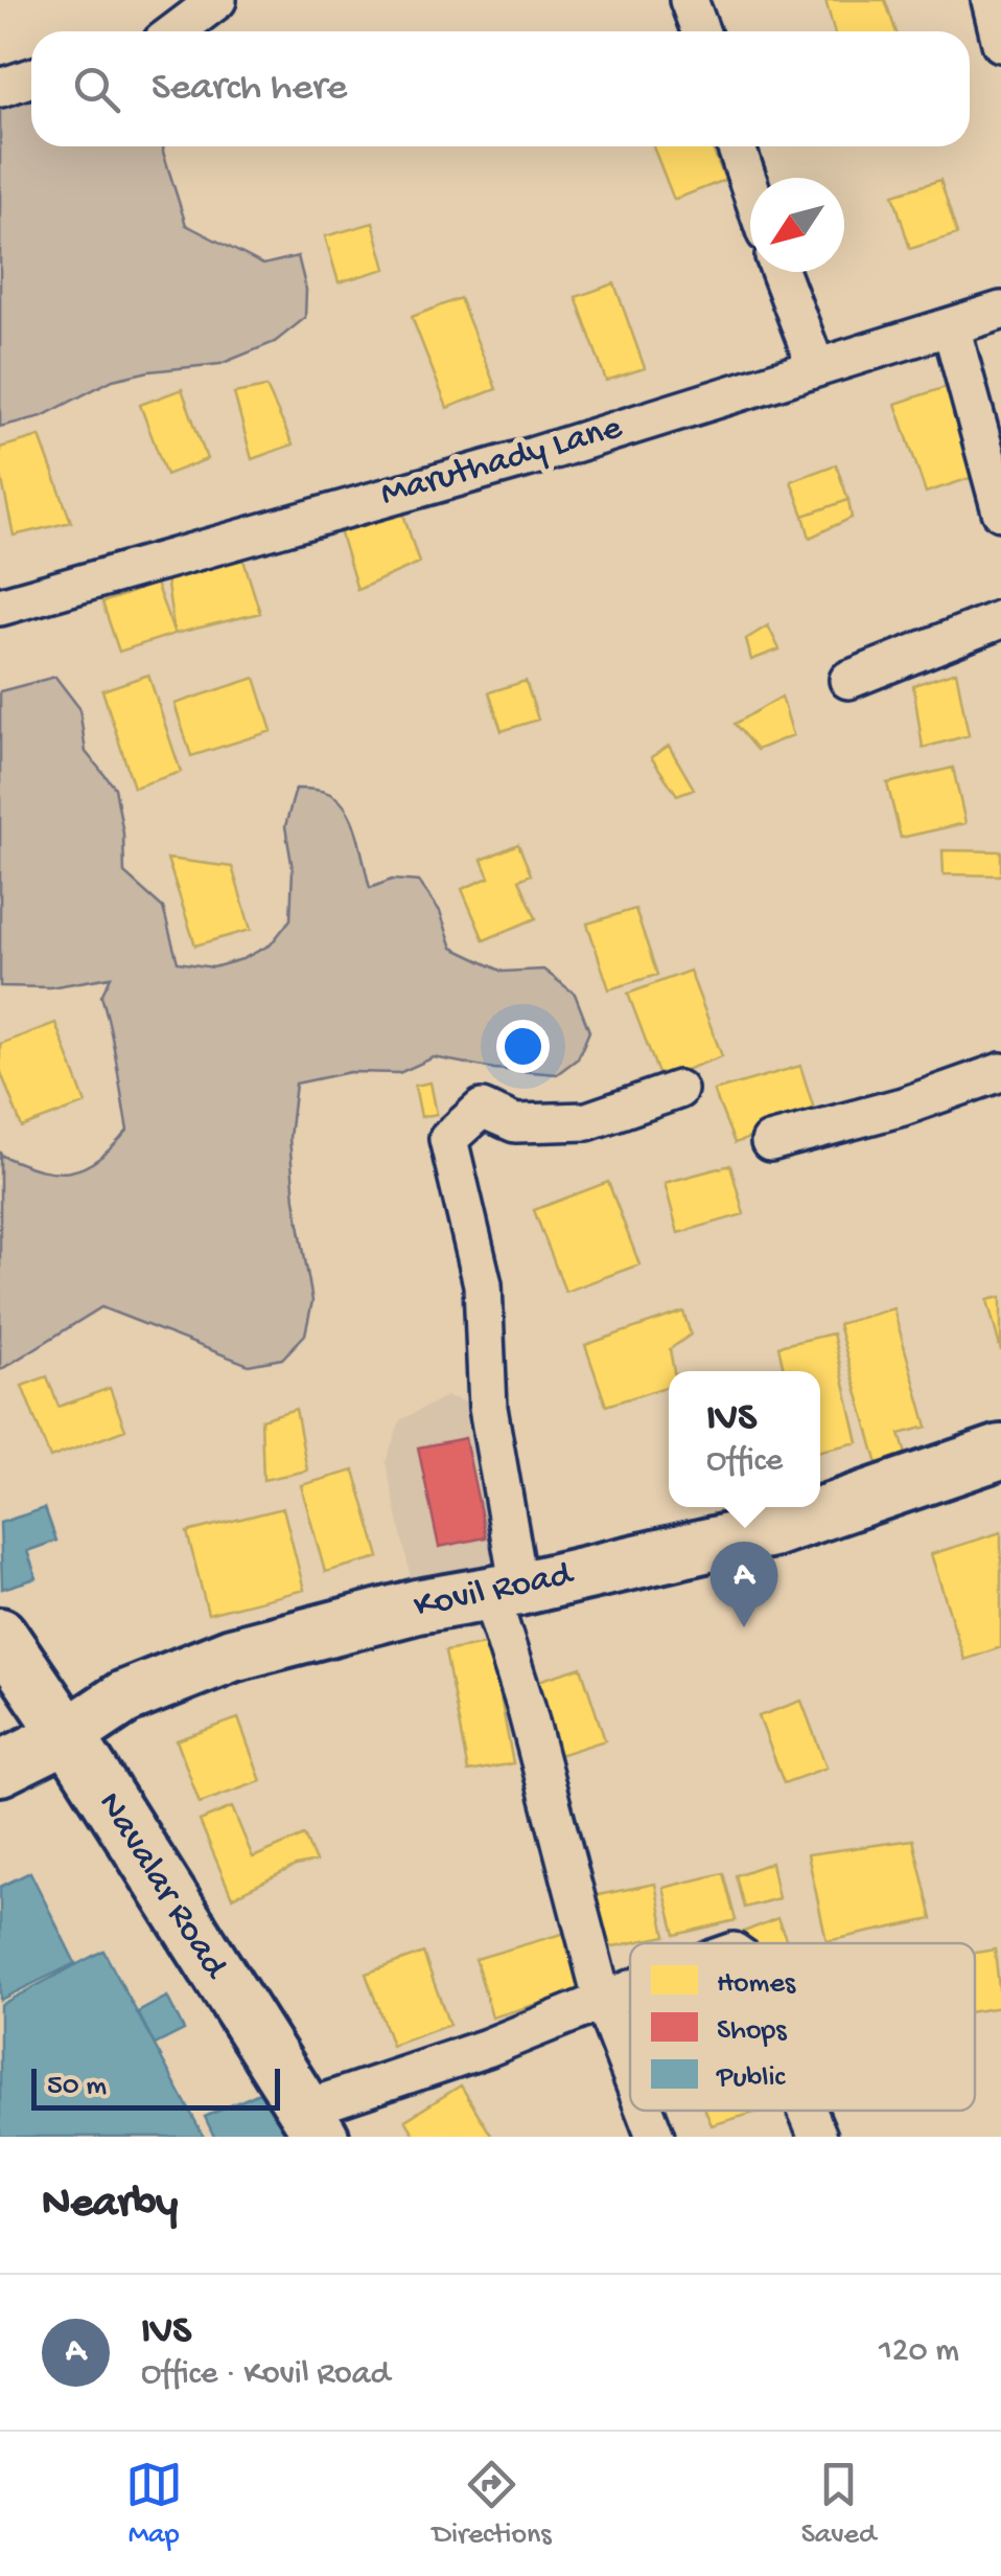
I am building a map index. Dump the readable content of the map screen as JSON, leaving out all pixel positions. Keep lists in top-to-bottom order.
{
  "streets": {
    "street": ["Maruthady Lane", "Kovil Road", "Navalar Road"]
  },
  "crossings": [
    ["Kovil Road", "Navalar Road"]
  ],
  "legend": ["Homes", "Shops", "Public"],
  "scale_bar": "50 m",
  "north": "bottom left",
  "page": {
    "search": "Search here",
    "popup": ["IVS", "Office"],
    "pins": "A",
    "scale": "50 m",
    "heading": "Nearby",
    "list": [
      {
        "mark": "A",
        "name": "IVS",
        "note": "Office · Kovil Road",
        "value": "120 m"
      }
    ],
    "nav": ["Map", "Directions", "Saved"]
  }
}
